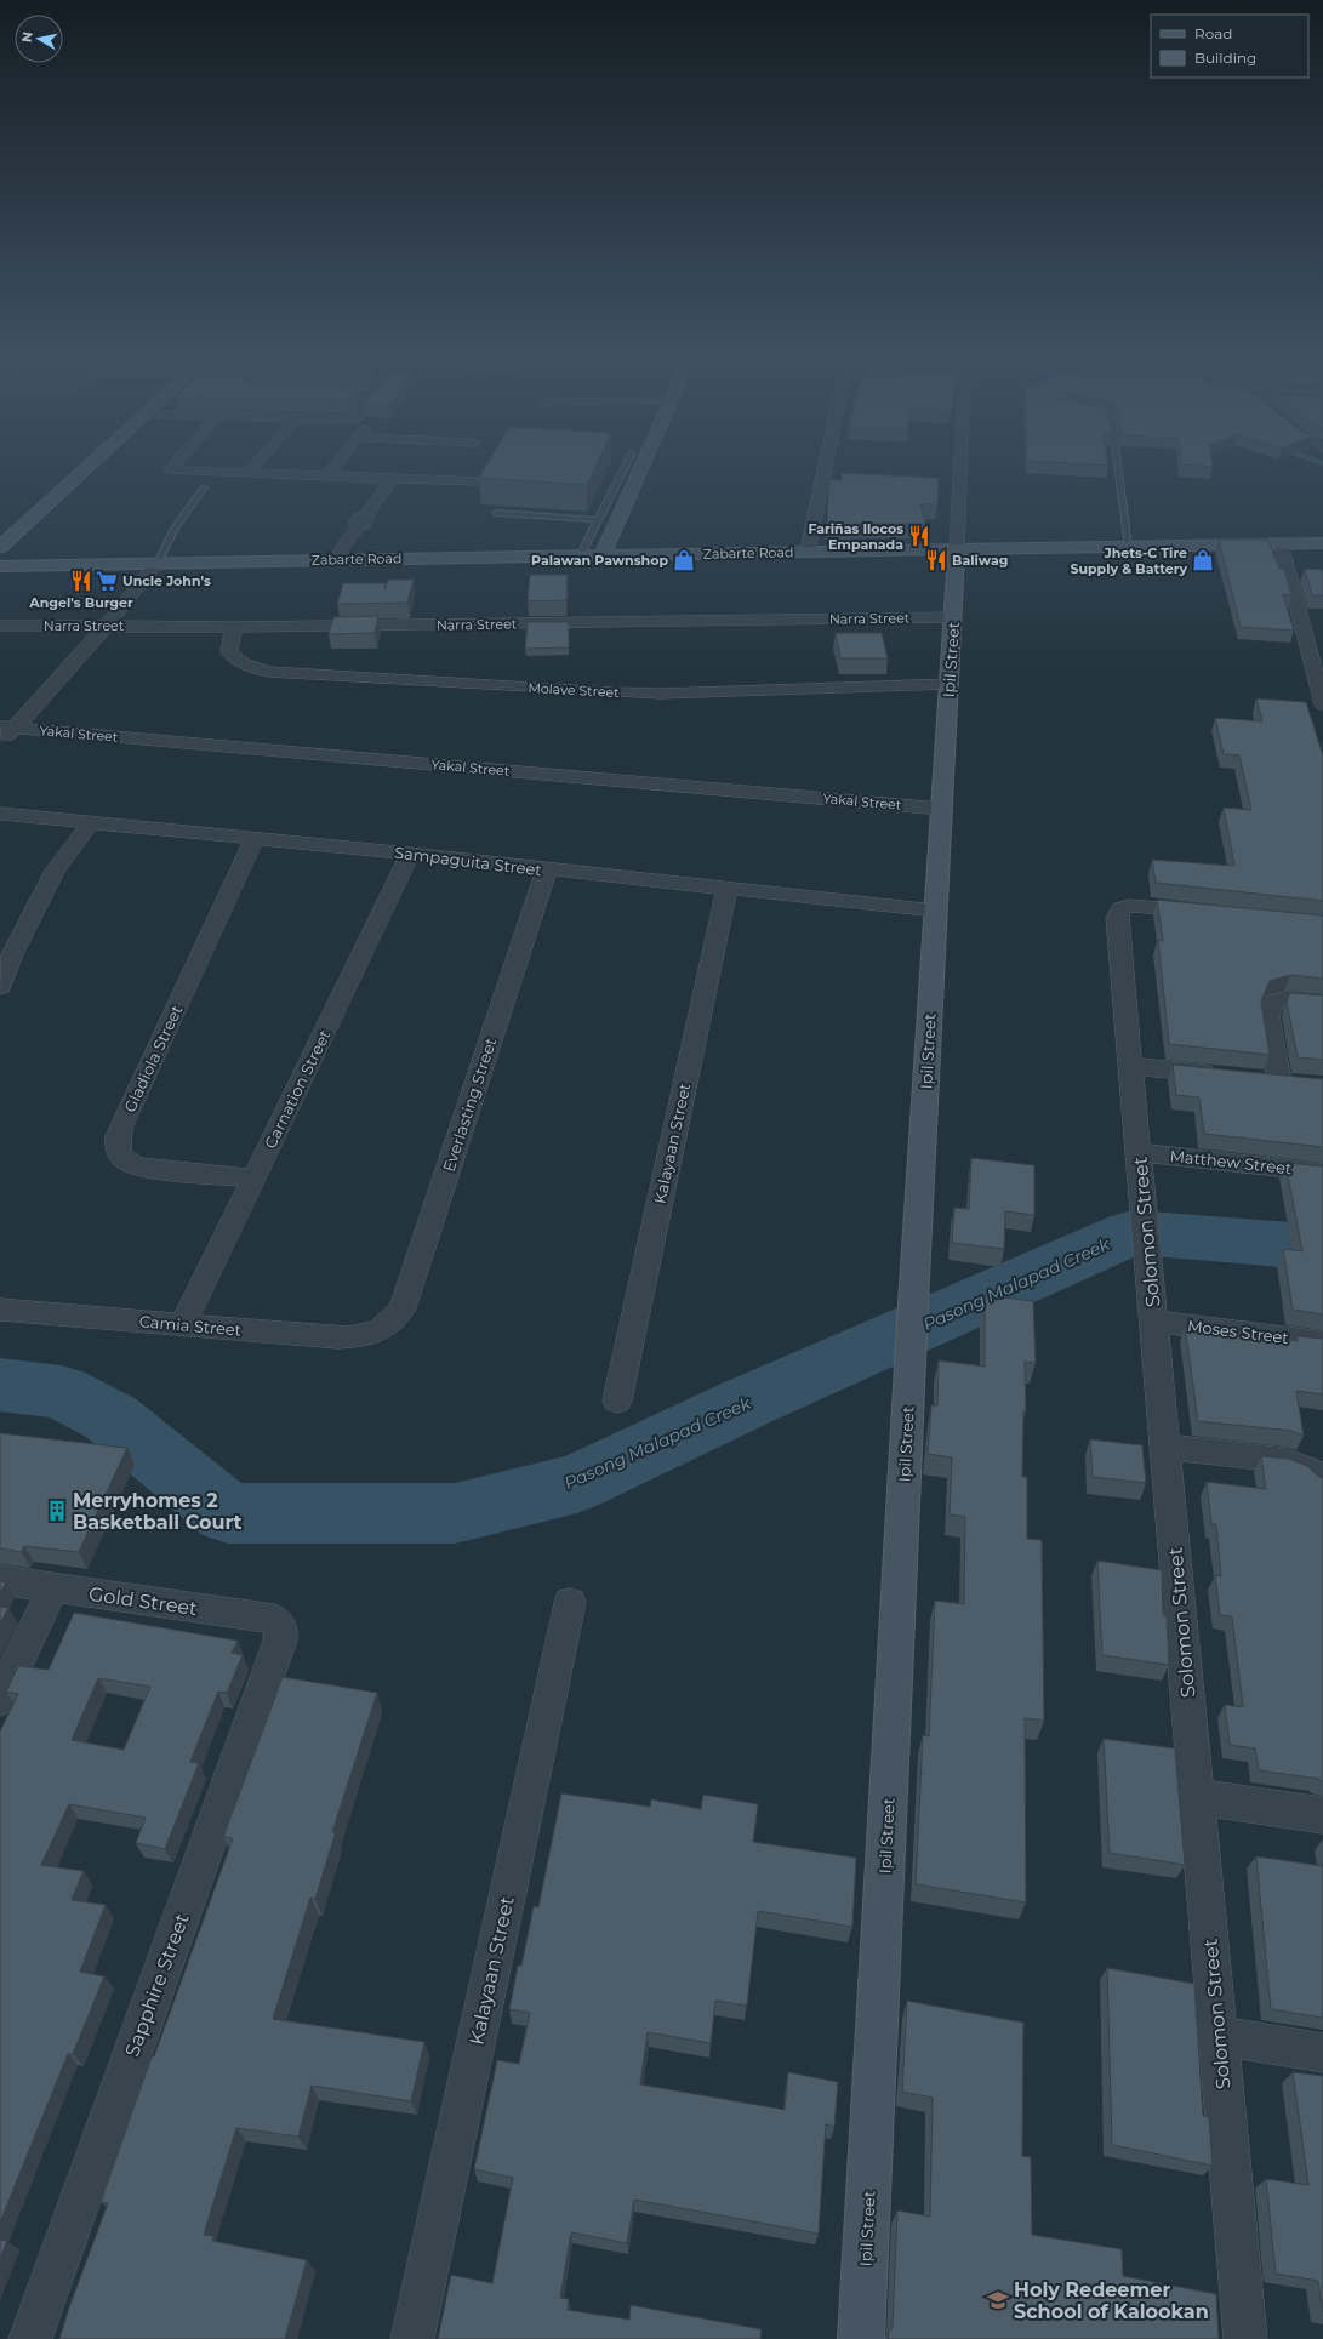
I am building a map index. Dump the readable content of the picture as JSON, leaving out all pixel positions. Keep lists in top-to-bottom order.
{
  "streets": {
    "street": [
      "Zabarte Road",
      "Narra Street",
      "Ipil Street",
      "Molave Street",
      "Yakal Street",
      "Sampaguita Street",
      "Gladiola Street",
      "Carnation Street",
      "Everlasting Street",
      "Kalayaan Street",
      "Matthew Street",
      "Solomon Street",
      "Camia Street",
      "Moses Street",
      "Gold Street",
      "Sapphire Street"
    ]
  },
  "crossings": [
    ["Zabarte Road", "Ipil Street"],
    ["Narra Street", "Ipil Street"],
    ["Narra Street", "Molave Street"],
    ["Ipil Street", "Molave Street"],
    ["Ipil Street", "Yakal Street"],
    ["Ipil Street", "Sampaguita Street"],
    ["Sampaguita Street", "Gladiola Street"],
    ["Sampaguita Street", "Carnation Street"],
    ["Sampaguita Street", "Everlasting Street"],
    ["Sampaguita Street", "Kalayaan Street"],
    ["Gladiola Street", "Carnation Street"],
    ["Carnation Street", "Camia Street"],
    ["Everlasting Street", "Camia Street"],
    ["Matthew Street", "Solomon Street"],
    ["Solomon Street", "Moses Street"],
    ["Gold Street", "Sapphire Street"]
  ],
  "water": ["Pasong Malapad Creek"],
  "places": {
    "restaurant": ["Fariñas Ilocos Empanada", "Baliwag", "Angel's Burger"],
    "shop": ["Palawan Pawnshop", "Jhets-C Tire Supply & Battery"],
    "supermarket": ["Uncle John's"],
    "building": ["Merryhomes 2 Basketball Court"],
    "school or university": ["Holy Redeemer School of Kalookan"]
  },
  "legend": ["Road", "Building"],
  "north": "left"
}
